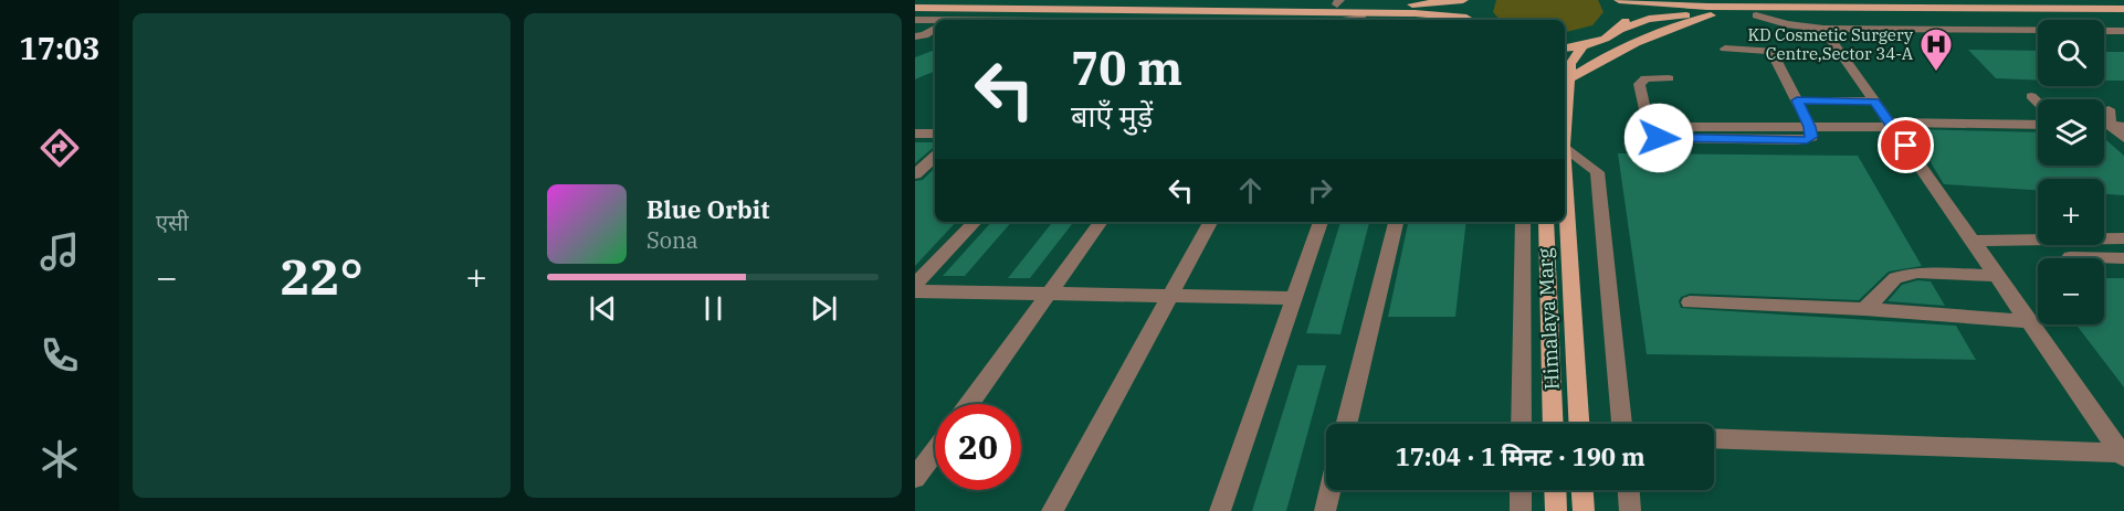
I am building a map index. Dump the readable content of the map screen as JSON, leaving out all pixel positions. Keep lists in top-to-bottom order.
{
  "streets": {
    "main road": ["Himalaya Marg"]
  },
  "places": {
    "hospital": ["KD Cosmetic Surgery Centre,Sector 34-A"]
  },
  "page": {
    "tabs": "17:03",
    "tile": "एसी",
    "map_buttons": ["+", "−"],
    "turn": ["70 m", "बाएँ मुड़ें"],
    "song": ["Blue Orbit", "Sona"],
    "heat": ["−", "22°", "+"],
    "limit": "20",
    "trip": "17:04 · 1 मिनट · 190 m"
  }
}
